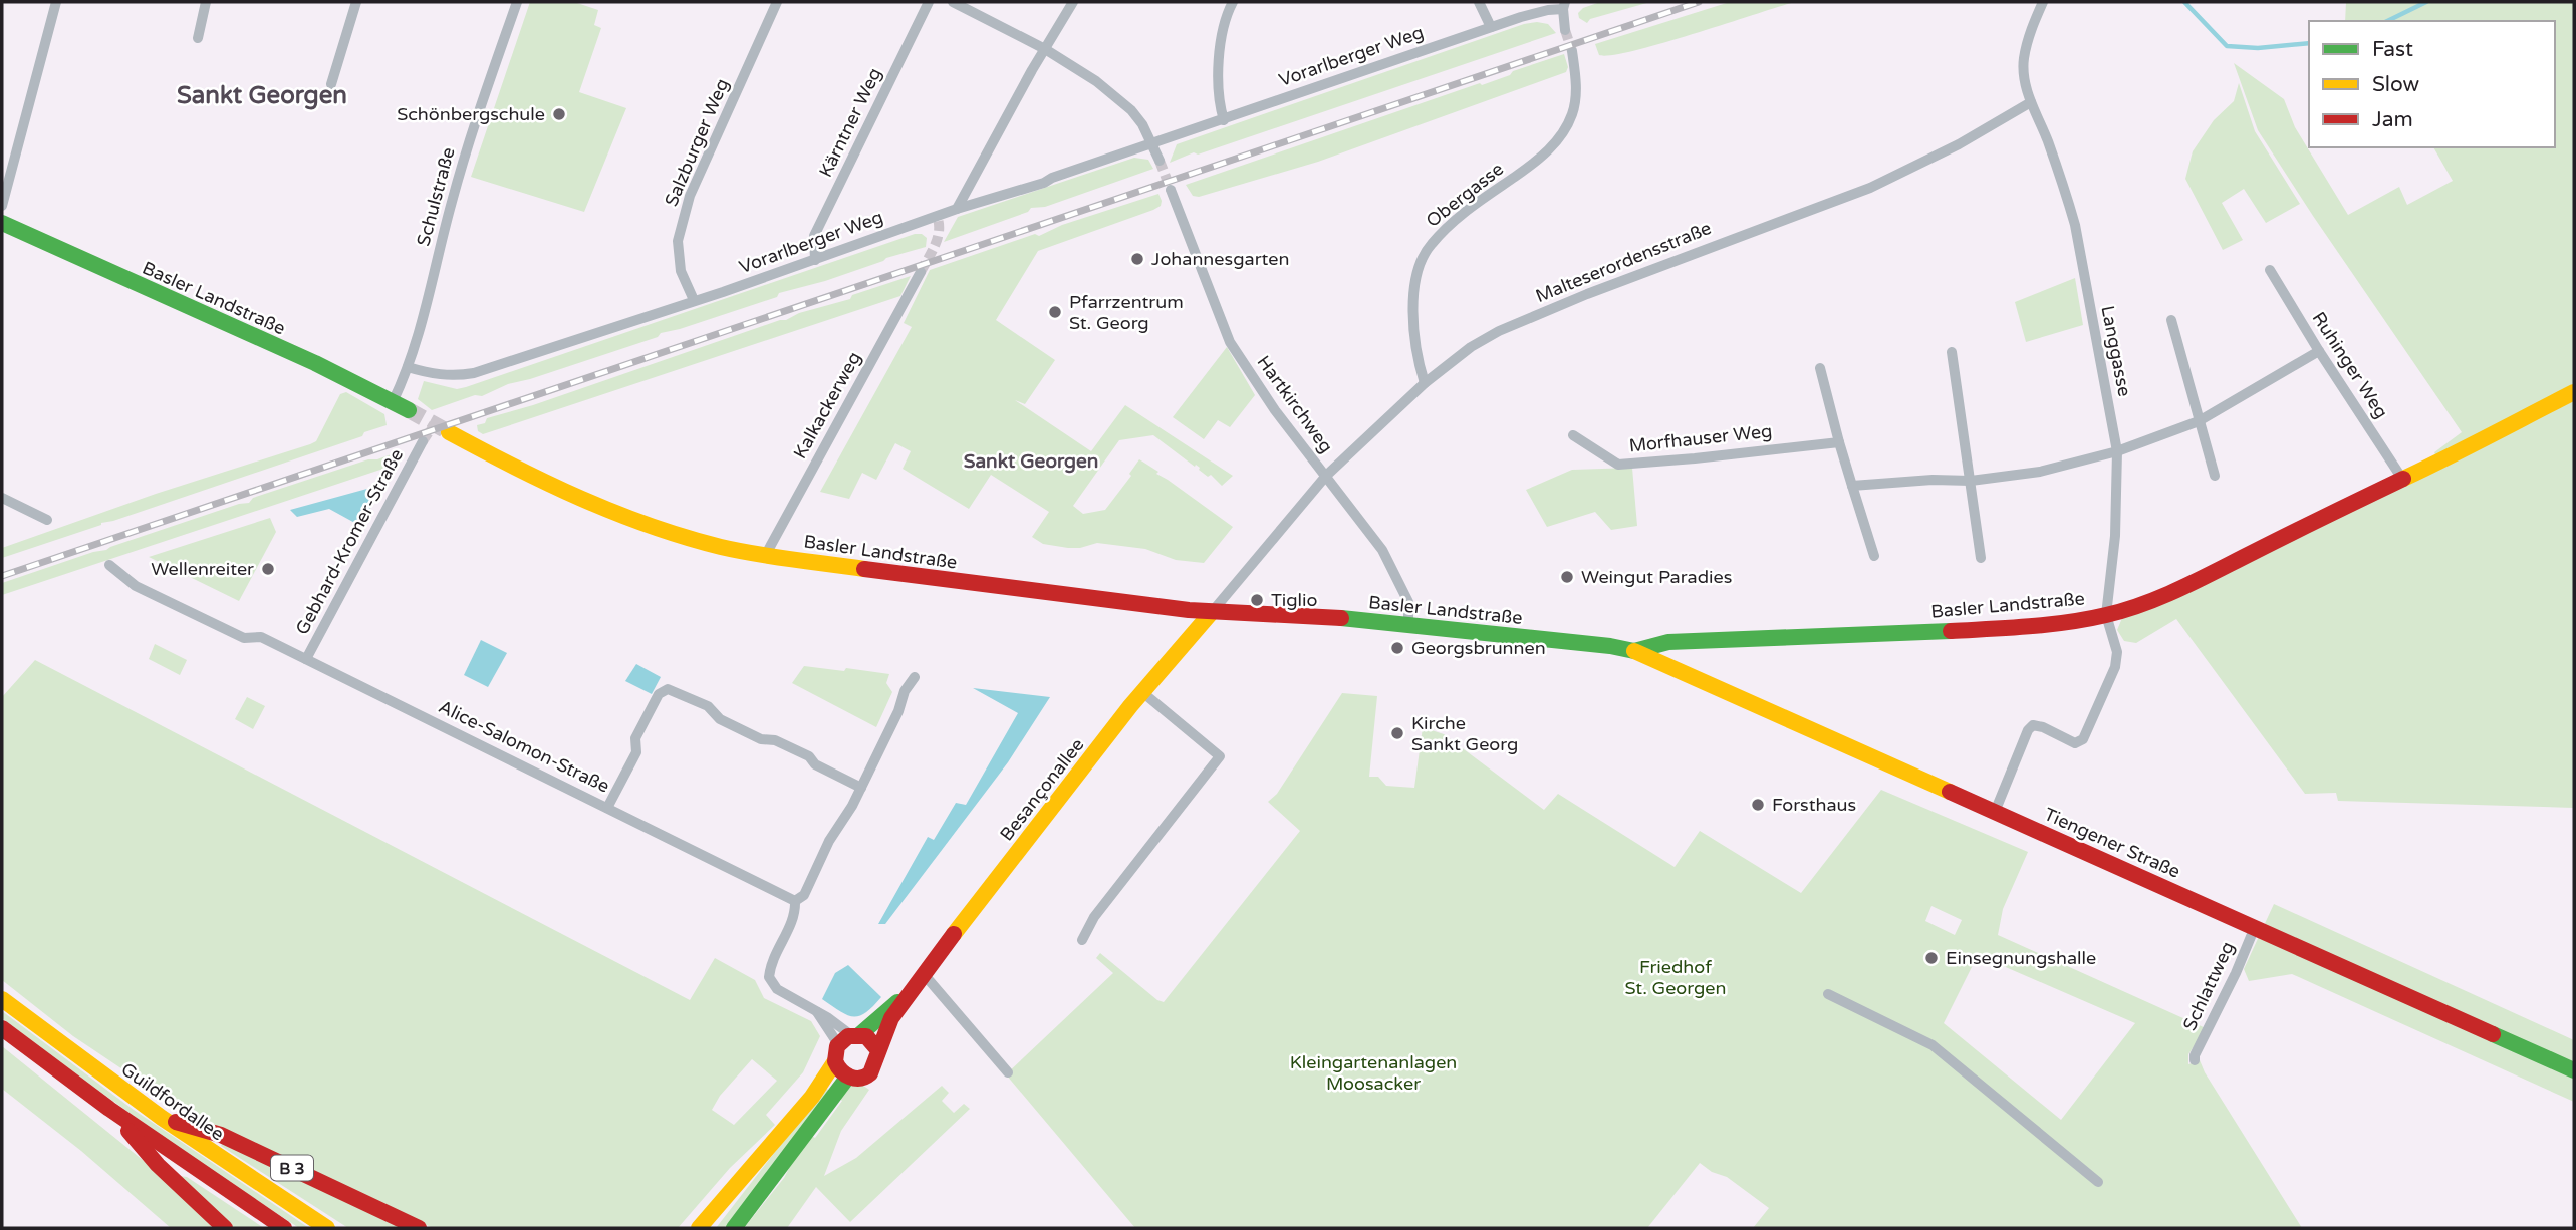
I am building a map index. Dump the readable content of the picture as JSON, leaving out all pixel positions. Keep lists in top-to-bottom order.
{
  "streets": {
    "main road": [
      "Basler Landstraße",
      "Besançonallee",
      "Tiengener Straße",
      "Guildfordallee",
      "B 3"
    ],
    "street": [
      "Vorarlberger Weg",
      "Kärntner Weg",
      "Salzburger Weg",
      "Obergasse",
      "Schulstraße",
      "Malteserordensstraße",
      "Langgasse",
      "Ruhinger Weg",
      "Hartkirchweg",
      "Kalkackerweg",
      "Morfhauser Weg",
      "Gebhard-Kromer-Straße",
      "Alice-Salomon-Straße",
      "Schlattweg"
    ]
  },
  "crossings": [
    ["Vorarlberger Weg", "Kärntner Weg"],
    ["Vorarlberger Weg", "Salzburger Weg"],
    ["Vorarlberger Weg", "Schulstraße"],
    ["Obergasse", "Malteserordensstraße"],
    ["Schulstraße", "Basler Landstraße"],
    ["Malteserordensstraße", "Basler Landstraße"],
    ["Malteserordensstraße", "Langgasse"],
    ["Malteserordensstraße", "Hartkirchweg"],
    ["Malteserordensstraße", "Besançonallee"],
    ["Basler Landstraße", "Langgasse"],
    ["Basler Landstraße", "Ruhinger Weg"],
    ["Basler Landstraße", "Hartkirchweg"],
    ["Basler Landstraße", "Kalkackerweg"],
    ["Basler Landstraße", "Besançonallee"],
    ["Basler Landstraße", "Tiengener Straße"],
    ["Gebhard-Kromer-Straße", "Alice-Salomon-Straße"],
    ["Tiengener Straße", "Schlattweg"],
    ["Guildfordallee", "B 3"]
  ],
  "districts": ["Sankt Georgen", "Sankt Georgen"],
  "parks": ["Friedhof St. Georgen", "Kleingartenanlagen Moosacker"],
  "places": [
    "Schönbergschule",
    "Johannesgarten",
    "Pfarrzentrum St. Georg",
    "Wellenreiter",
    "Weingut Paradies",
    "Tiglio",
    "Georgsbrunnen",
    "Kirche Sankt Georg",
    "Forsthaus",
    "Einsegnungshalle"
  ],
  "legend": ["Fast", "Slow", "Jam"]
}
